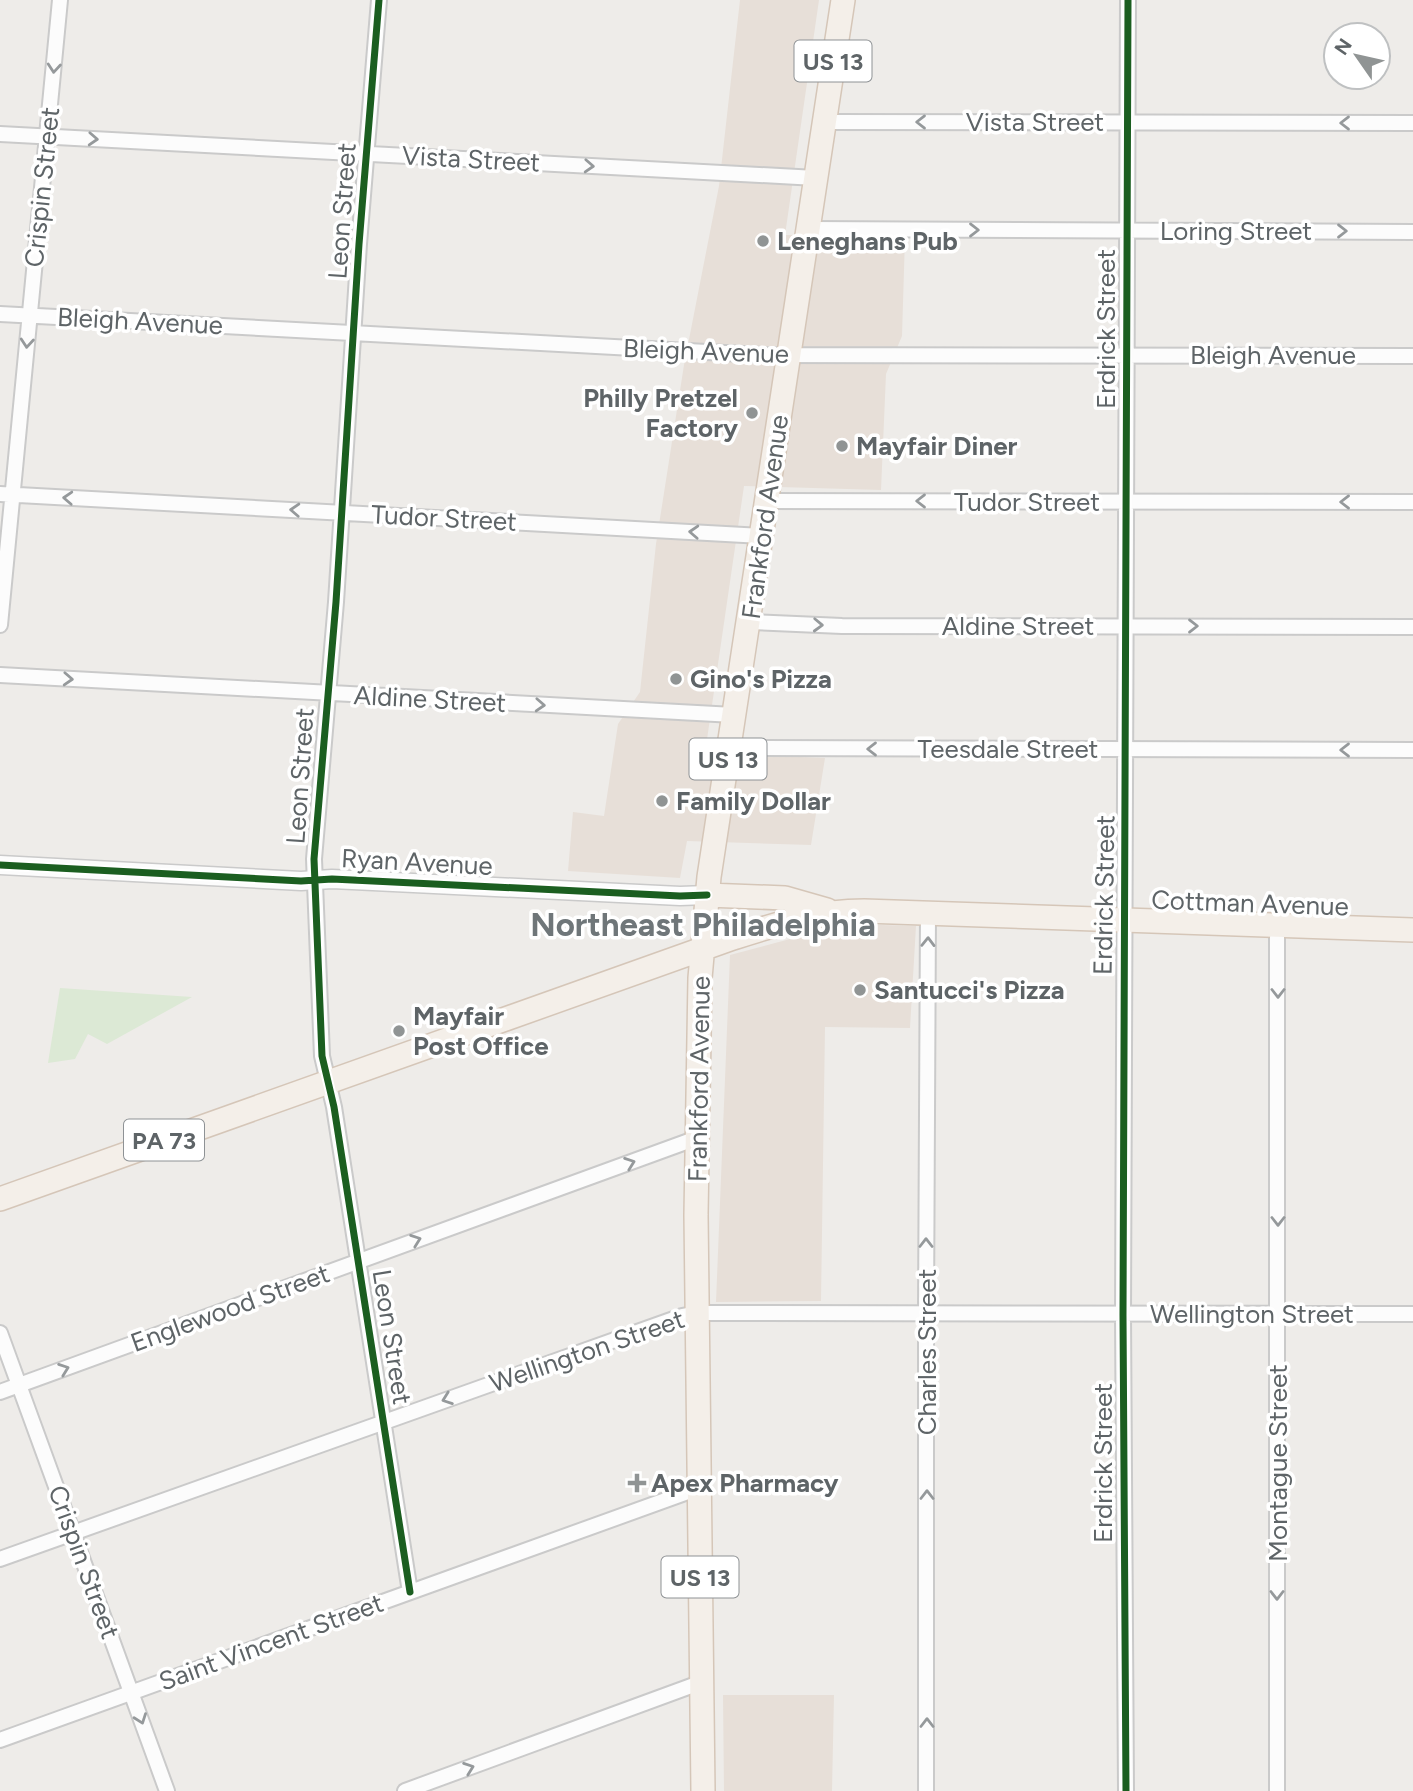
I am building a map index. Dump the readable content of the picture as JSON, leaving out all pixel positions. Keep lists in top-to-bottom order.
{
  "streets": {
    "main road": [
      "US 13",
      "Frankford Avenue",
      "Cottman Avenue",
      "PA 73"
    ],
    "street": [
      "Vista Street",
      "Crispin Street",
      "Leon Street",
      "Loring Street",
      "Bleigh Avenue",
      "Erdrick Street",
      "Tudor Street",
      "Aldine Street",
      "Teesdale Street",
      "Ryan Avenue",
      "Englewood Street",
      "Wellington Street",
      "Charles Street",
      "Montague Street",
      "Saint Vincent Street"
    ]
  },
  "crossings": [
    ["Vista Street", "Crispin Street"],
    ["Vista Street", "Leon Street"],
    ["Vista Street", "Erdrick Street"],
    ["Vista Street", "Frankford Avenue"],
    ["Crispin Street", "Bleigh Avenue"],
    ["Crispin Street", "Tudor Street"],
    ["Crispin Street", "Englewood Street"],
    ["Crispin Street", "Wellington Street"],
    ["Crispin Street", "Saint Vincent Street"],
    ["Leon Street", "Bleigh Avenue"],
    ["Leon Street", "Tudor Street"],
    ["Leon Street", "Aldine Street"],
    ["Leon Street", "Ryan Avenue"],
    ["Leon Street", "Cottman Avenue"],
    ["Leon Street", "Englewood Street"],
    ["Leon Street", "Wellington Street"],
    ["Leon Street", "Saint Vincent Street"],
    ["Loring Street", "Erdrick Street"],
    ["Loring Street", "Frankford Avenue"],
    ["Bleigh Avenue", "Erdrick Street"],
    ["Bleigh Avenue", "Frankford Avenue"],
    ["Erdrick Street", "Tudor Street"],
    ["Erdrick Street", "Aldine Street"],
    ["Erdrick Street", "Teesdale Street"],
    ["Erdrick Street", "Cottman Avenue"],
    ["Erdrick Street", "Wellington Street"],
    ["Tudor Street", "Frankford Avenue"],
    ["Frankford Avenue", "Aldine Street"],
    ["Frankford Avenue", "Teesdale Street"],
    ["Frankford Avenue", "Ryan Avenue"],
    ["Frankford Avenue", "Cottman Avenue"],
    ["Frankford Avenue", "Englewood Street"],
    ["Frankford Avenue", "Wellington Street"],
    ["Frankford Avenue", "Saint Vincent Street"],
    ["Cottman Avenue", "Charles Street"],
    ["Cottman Avenue", "Montague Street"],
    ["Wellington Street", "Charles Street"],
    ["Wellington Street", "Montague Street"]
  ],
  "one_way": [
    "Crispin Street",
    "Loring Street",
    "Tudor Street",
    "Aldine Street",
    "Teesdale Street",
    "Englewood Street",
    "Charles Street",
    "Montague Street"
  ],
  "districts": ["Northeast Philadelphia"],
  "places": {
    "other": [
      "Leneghans Pub",
      "Philly Pretzel Factory",
      "Mayfair Diner",
      "Gino's Pizza",
      "Family Dollar",
      "Santucci's Pizza",
      "Mayfair Post Office"
    ],
    "health": ["Apex Pharmacy"]
  },
  "north": "top left"
}
